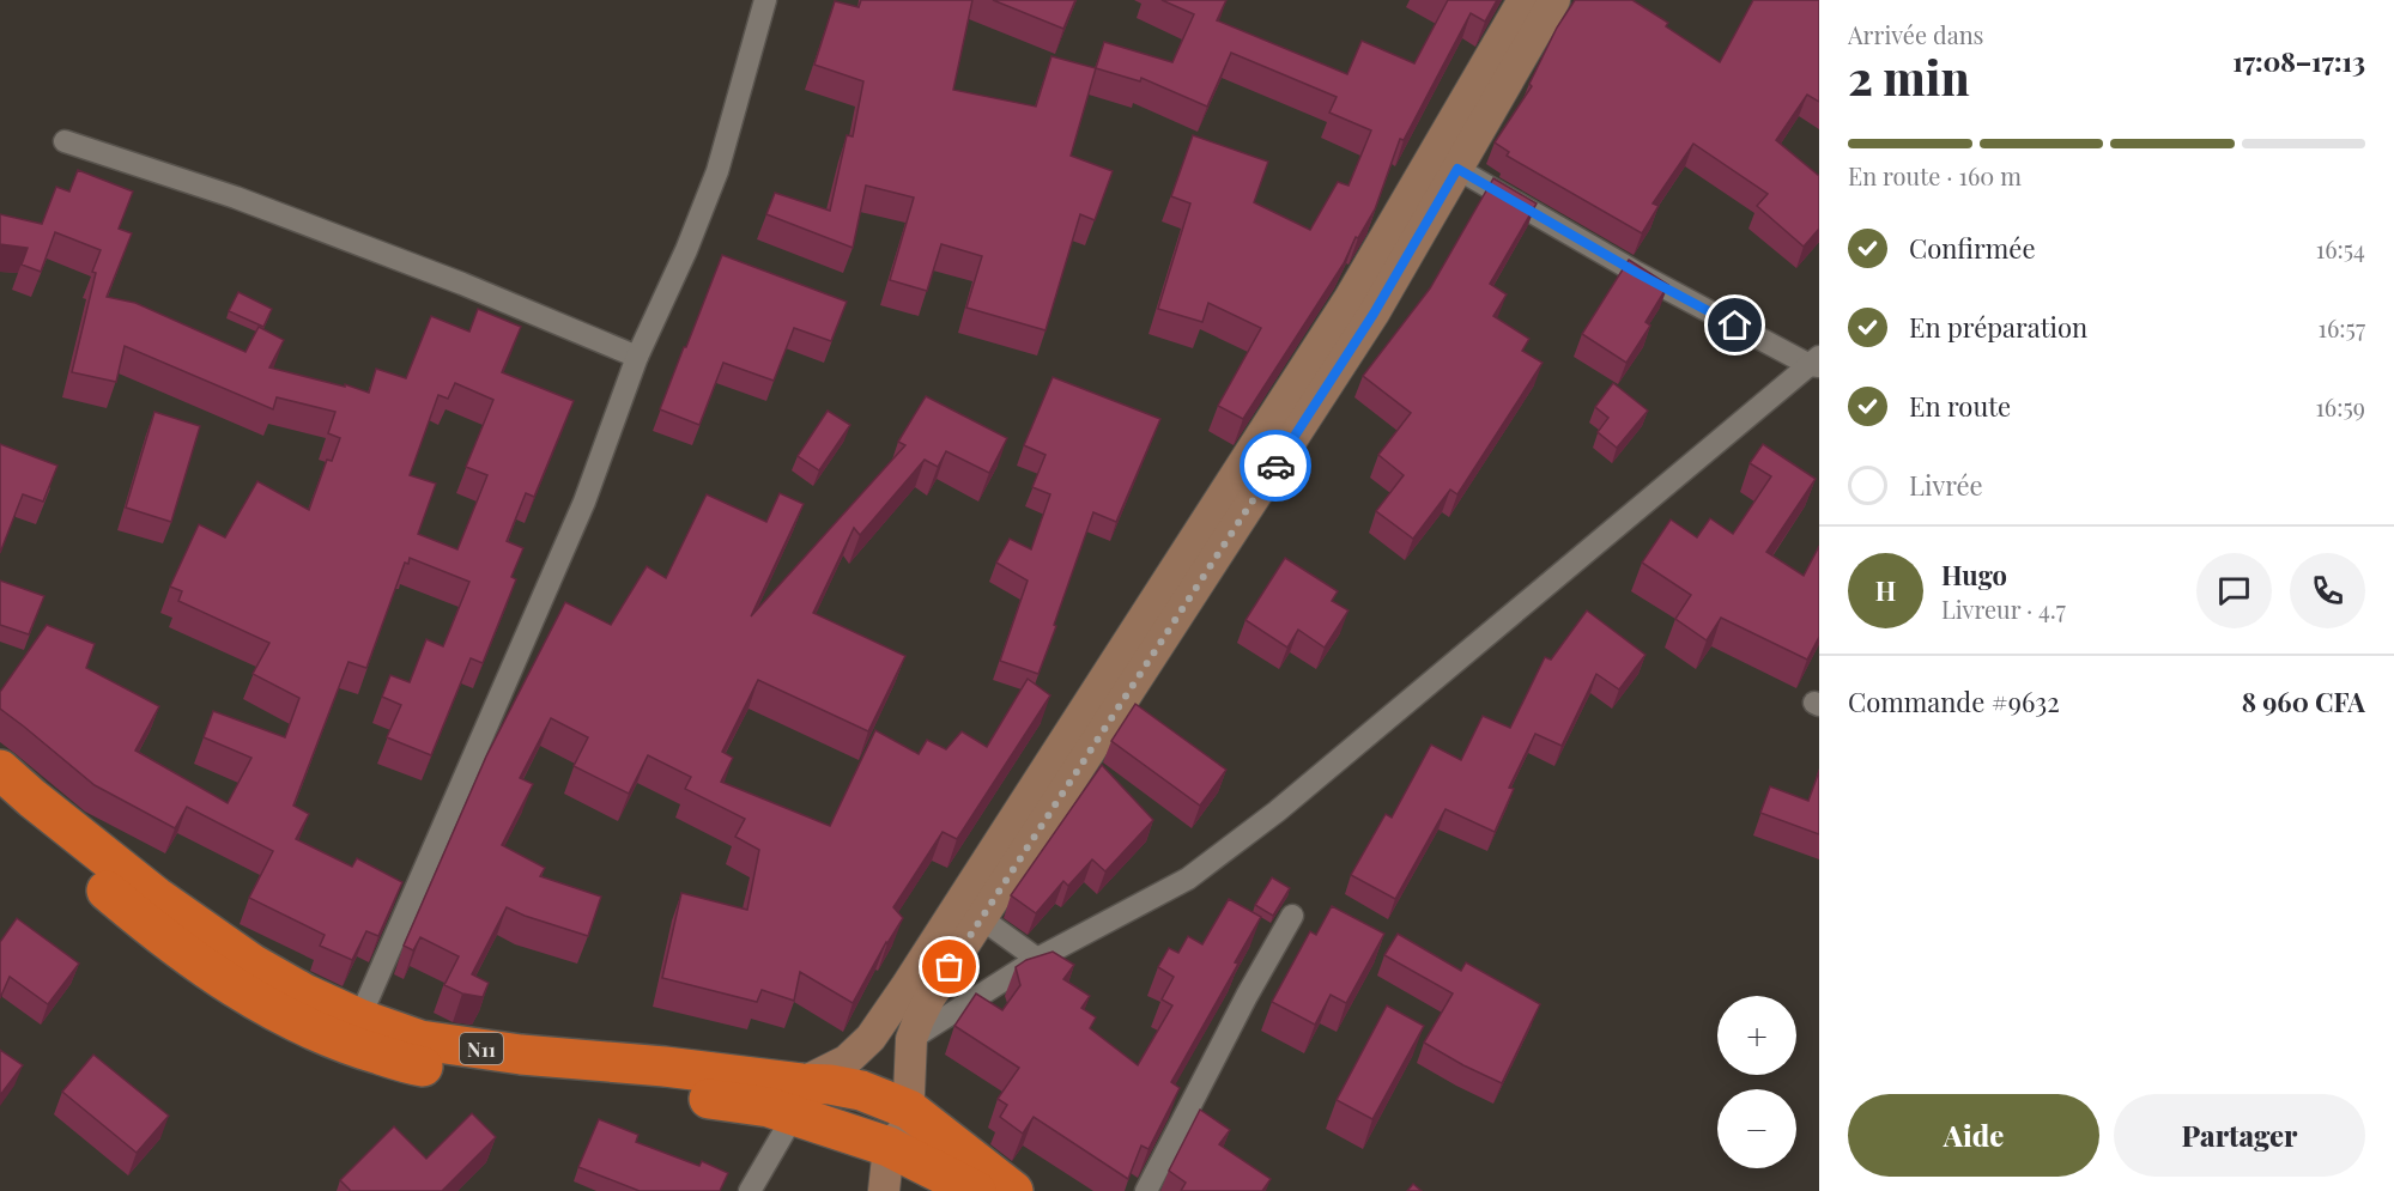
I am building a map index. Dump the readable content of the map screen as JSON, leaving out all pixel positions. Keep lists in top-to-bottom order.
{
  "streets": {
    "highway": ["N11"]
  },
  "page": {
    "heading": ["2 min", "Arrivée dans", "17:08–17:13"],
    "panel": [
      "Hugo",
      "Livreur · 4.7",
      "Commande #9632",
      "8 960 CFA"
    ],
    "bar": "En route · 160 m",
    "list": [
      ["Confirmée", "16:54"],
      ["En préparation", "16:57"],
      ["En route", "16:59"],
      "Livrée"
    ],
    "round": "H",
    "map_buttons": ["+", "−"],
    "buttons": ["Aide", "Partager"]
  }
}
